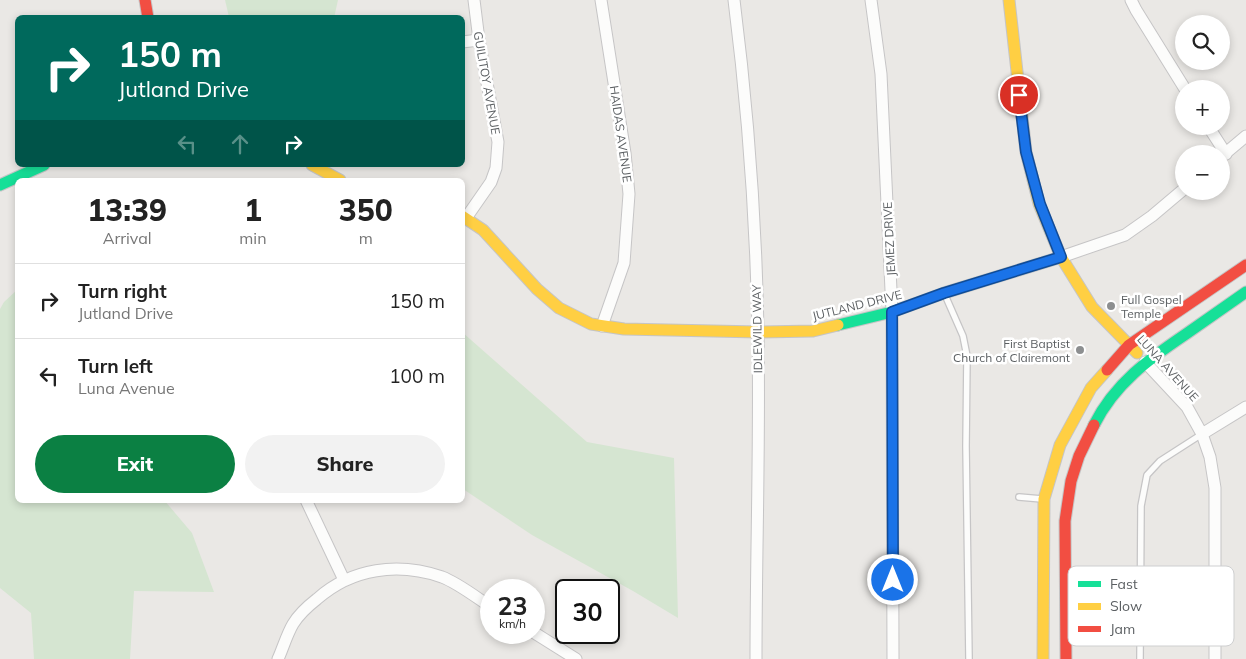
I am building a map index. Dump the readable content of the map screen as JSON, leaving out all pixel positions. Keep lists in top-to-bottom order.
{
  "streets": {
    "street": [
      "GUILITOY AVENUE",
      "HAIDAS AVENUE",
      "JEMEZ DRIVE",
      "JUTLAND DRIVE",
      "IDLEWILD WAY",
      "LUNA AVENUE"
    ]
  },
  "crossings": [
    ["HAIDAS AVENUE", "JUTLAND DRIVE"],
    ["JEMEZ DRIVE", "JUTLAND DRIVE"],
    ["JUTLAND DRIVE", "IDLEWILD WAY"],
    ["JUTLAND DRIVE", "LUNA AVENUE"]
  ],
  "places": ["Full Gospel Temple", "First Baptist Church of Clairemont"],
  "legend": ["Fast", "Slow", "Jam"],
  "page": {
    "map_buttons": ["+", "−"],
    "turn": ["150 m", "Jutland Drive"],
    "eta": [
      "13:39",
      "Arrival",
      "1",
      "min",
      "350",
      "m"
    ],
    "list": [
      {
        "name": "Turn right",
        "note": "Jutland Drive",
        "value": "150 m"
      },
      {
        "name": "Turn left",
        "note": "Luna Avenue",
        "value": "100 m"
      }
    ],
    "buttons": ["Exit", "Share"],
    "speed": "23 km/h",
    "limit": "30"
  }
}
